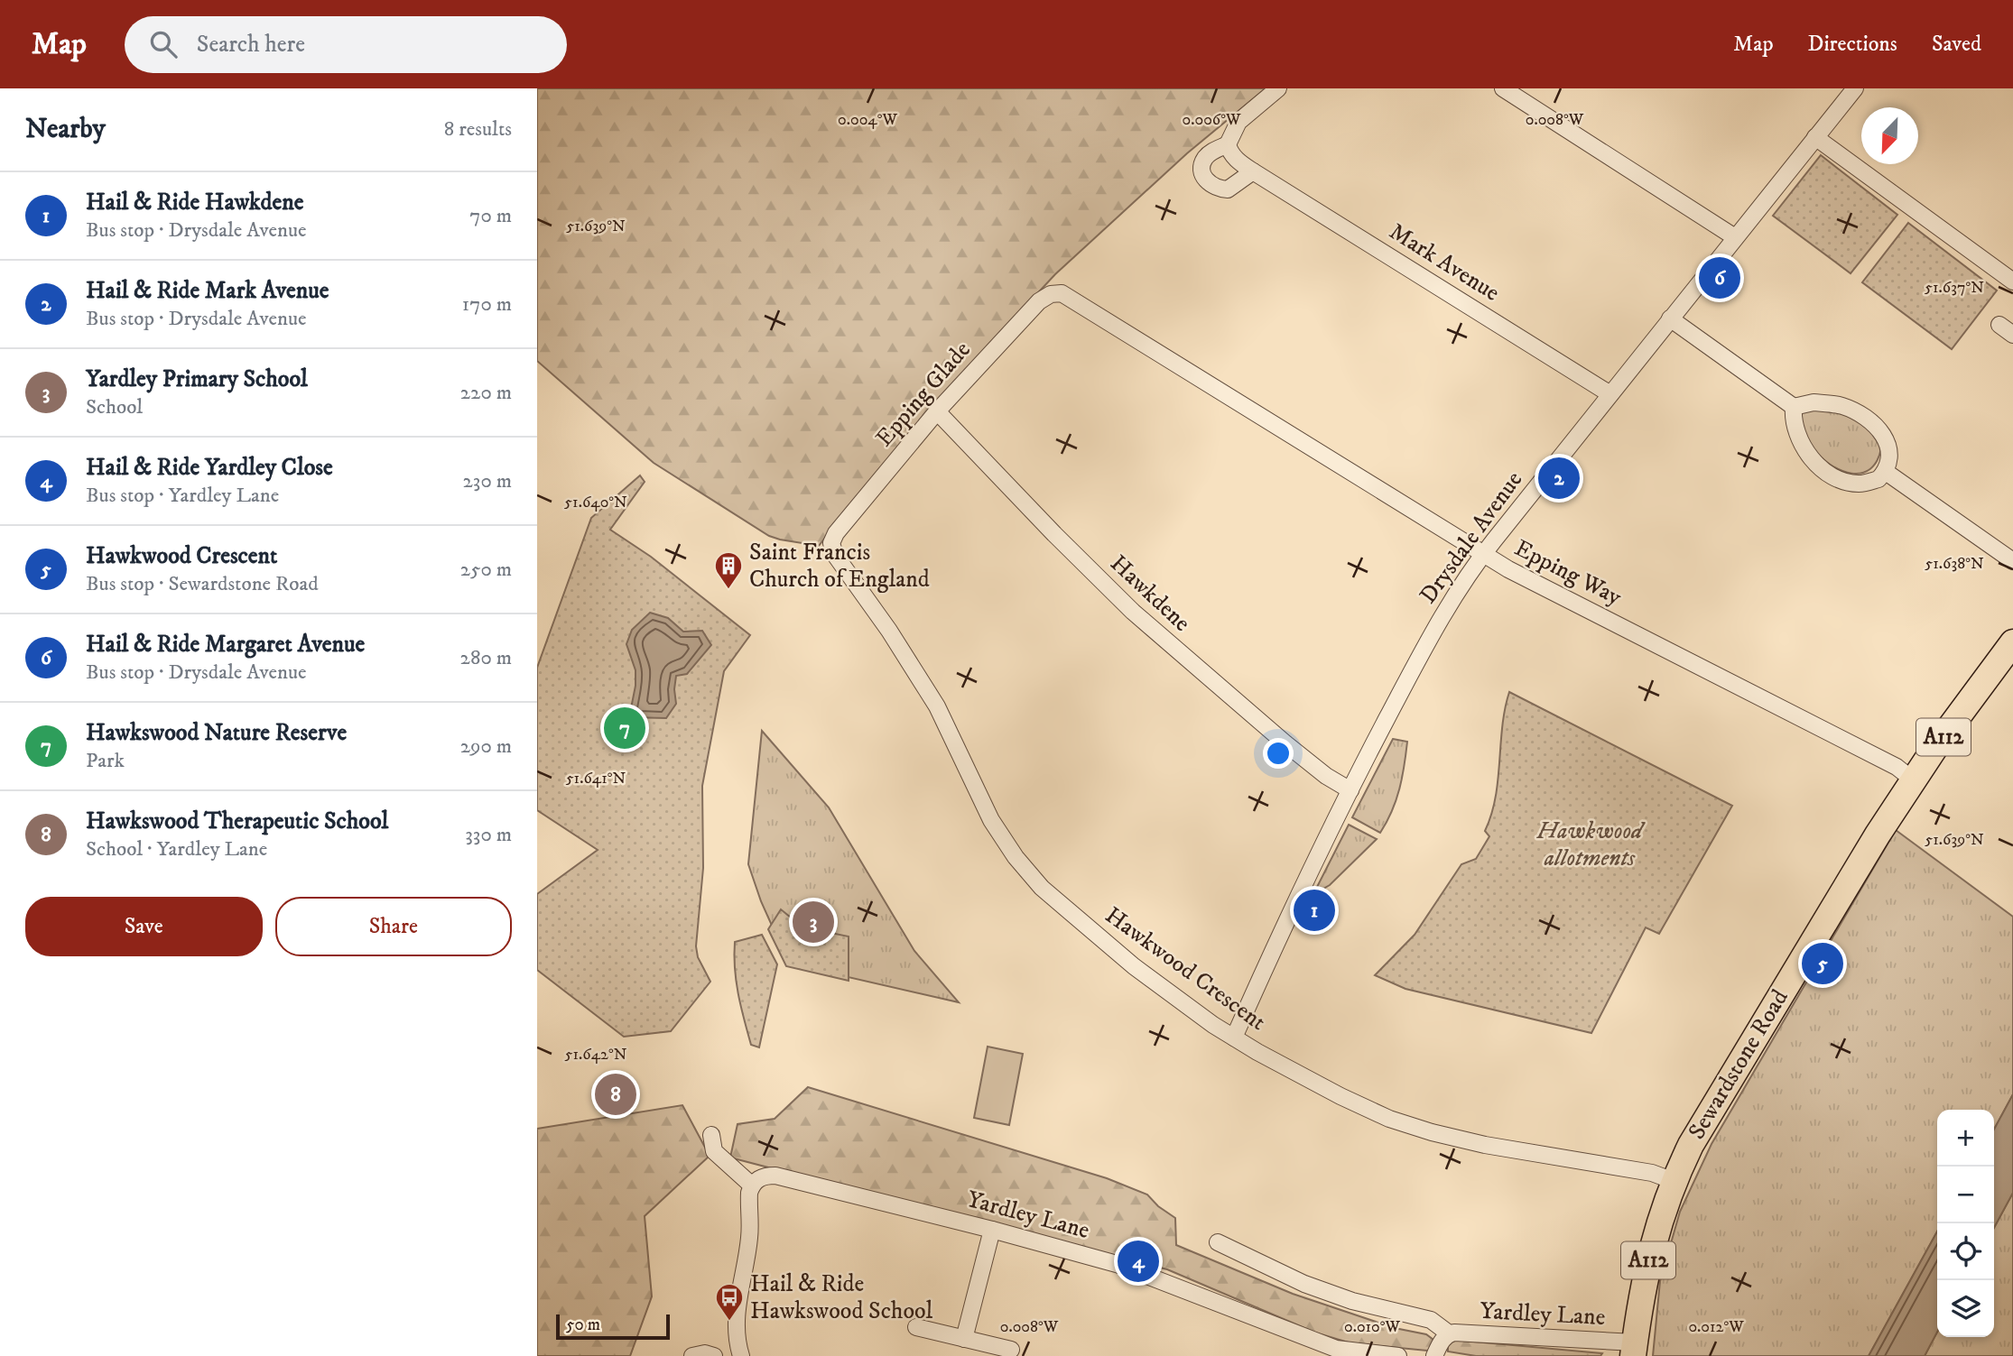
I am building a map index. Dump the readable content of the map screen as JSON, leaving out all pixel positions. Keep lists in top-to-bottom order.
{
  "streets": {
    "main road": ["A112", "Sewardstone Road"],
    "street": [
      "Mark Avenue",
      "Epping Glade",
      "Drysdale Avenue",
      "Epping Way",
      "Hawkdene",
      "Hawkwood Crescent",
      "Yardley Lane"
    ]
  },
  "crossings": [
    ["Mark Avenue", "Drysdale Avenue"],
    ["Epping Glade", "Epping Way"],
    ["Epping Glade", "Hawkdene"],
    ["Epping Glade", "Hawkwood Crescent"],
    ["Drysdale Avenue", "Epping Way"],
    ["Drysdale Avenue", "Hawkdene"],
    ["Drysdale Avenue", "Hawkwood Crescent"],
    ["Epping Way", "Sewardstone Road"],
    ["Hawkwood Crescent", "Sewardstone Road"],
    ["Sewardstone Road", "Yardley Lane"]
  ],
  "parks": ["Hawkwood allotments"],
  "places": {
    "building": ["Saint Francis Church of England"],
    "bus stop": ["Hail & Ride Hawkswood School"]
  },
  "scale_bar": "50 m",
  "north": "bottom left",
  "page": {
    "header": "Map",
    "search": "Search here",
    "nav": ["Map", "Directions", "Saved"],
    "heading": ["Nearby", "8 results"],
    "list": [
      {
        "mark": "1",
        "name": "Hail & Ride Hawkdene",
        "note": "Bus stop · Drysdale Avenue",
        "value": "70 m"
      },
      {
        "mark": "2",
        "name": "Hail & Ride Mark Avenue",
        "note": "Bus stop · Drysdale Avenue",
        "value": "170 m"
      },
      {
        "mark": "3",
        "name": "Yardley Primary School",
        "note": "School",
        "value": "220 m"
      },
      {
        "mark": "4",
        "name": "Hail & Ride Yardley Close",
        "note": "Bus stop · Yardley Lane",
        "value": "230 m"
      },
      {
        "mark": "5",
        "name": "Hawkwood Crescent",
        "note": "Bus stop · Sewardstone Road",
        "value": "250 m"
      },
      {
        "mark": "6",
        "name": "Hail & Ride Margaret Avenue",
        "note": "Bus stop · Drysdale Avenue",
        "value": "280 m"
      },
      {
        "mark": "7",
        "name": "Hawkswood Nature Reserve",
        "note": "Park",
        "value": "290 m"
      },
      {
        "mark": "8",
        "name": "Hawkswood Therapeutic School",
        "note": "School · Yardley Lane",
        "value": "330 m"
      }
    ],
    "pins": [
      "6",
      "2",
      "7",
      "1",
      "3",
      "5",
      "8",
      "4"
    ],
    "buttons": ["Save", "Share"],
    "map_buttons": ["+", "−"],
    "scale": "50 m"
  },
  "coordinates": [
    "0.004°W",
    "0.006°W",
    "0.008°W",
    "51.639°N",
    "51.637°N",
    "51.640°N",
    "51.638°N",
    "51.641°N",
    "51.642°N",
    "0.010°W",
    "0.012°W"
  ]
}
